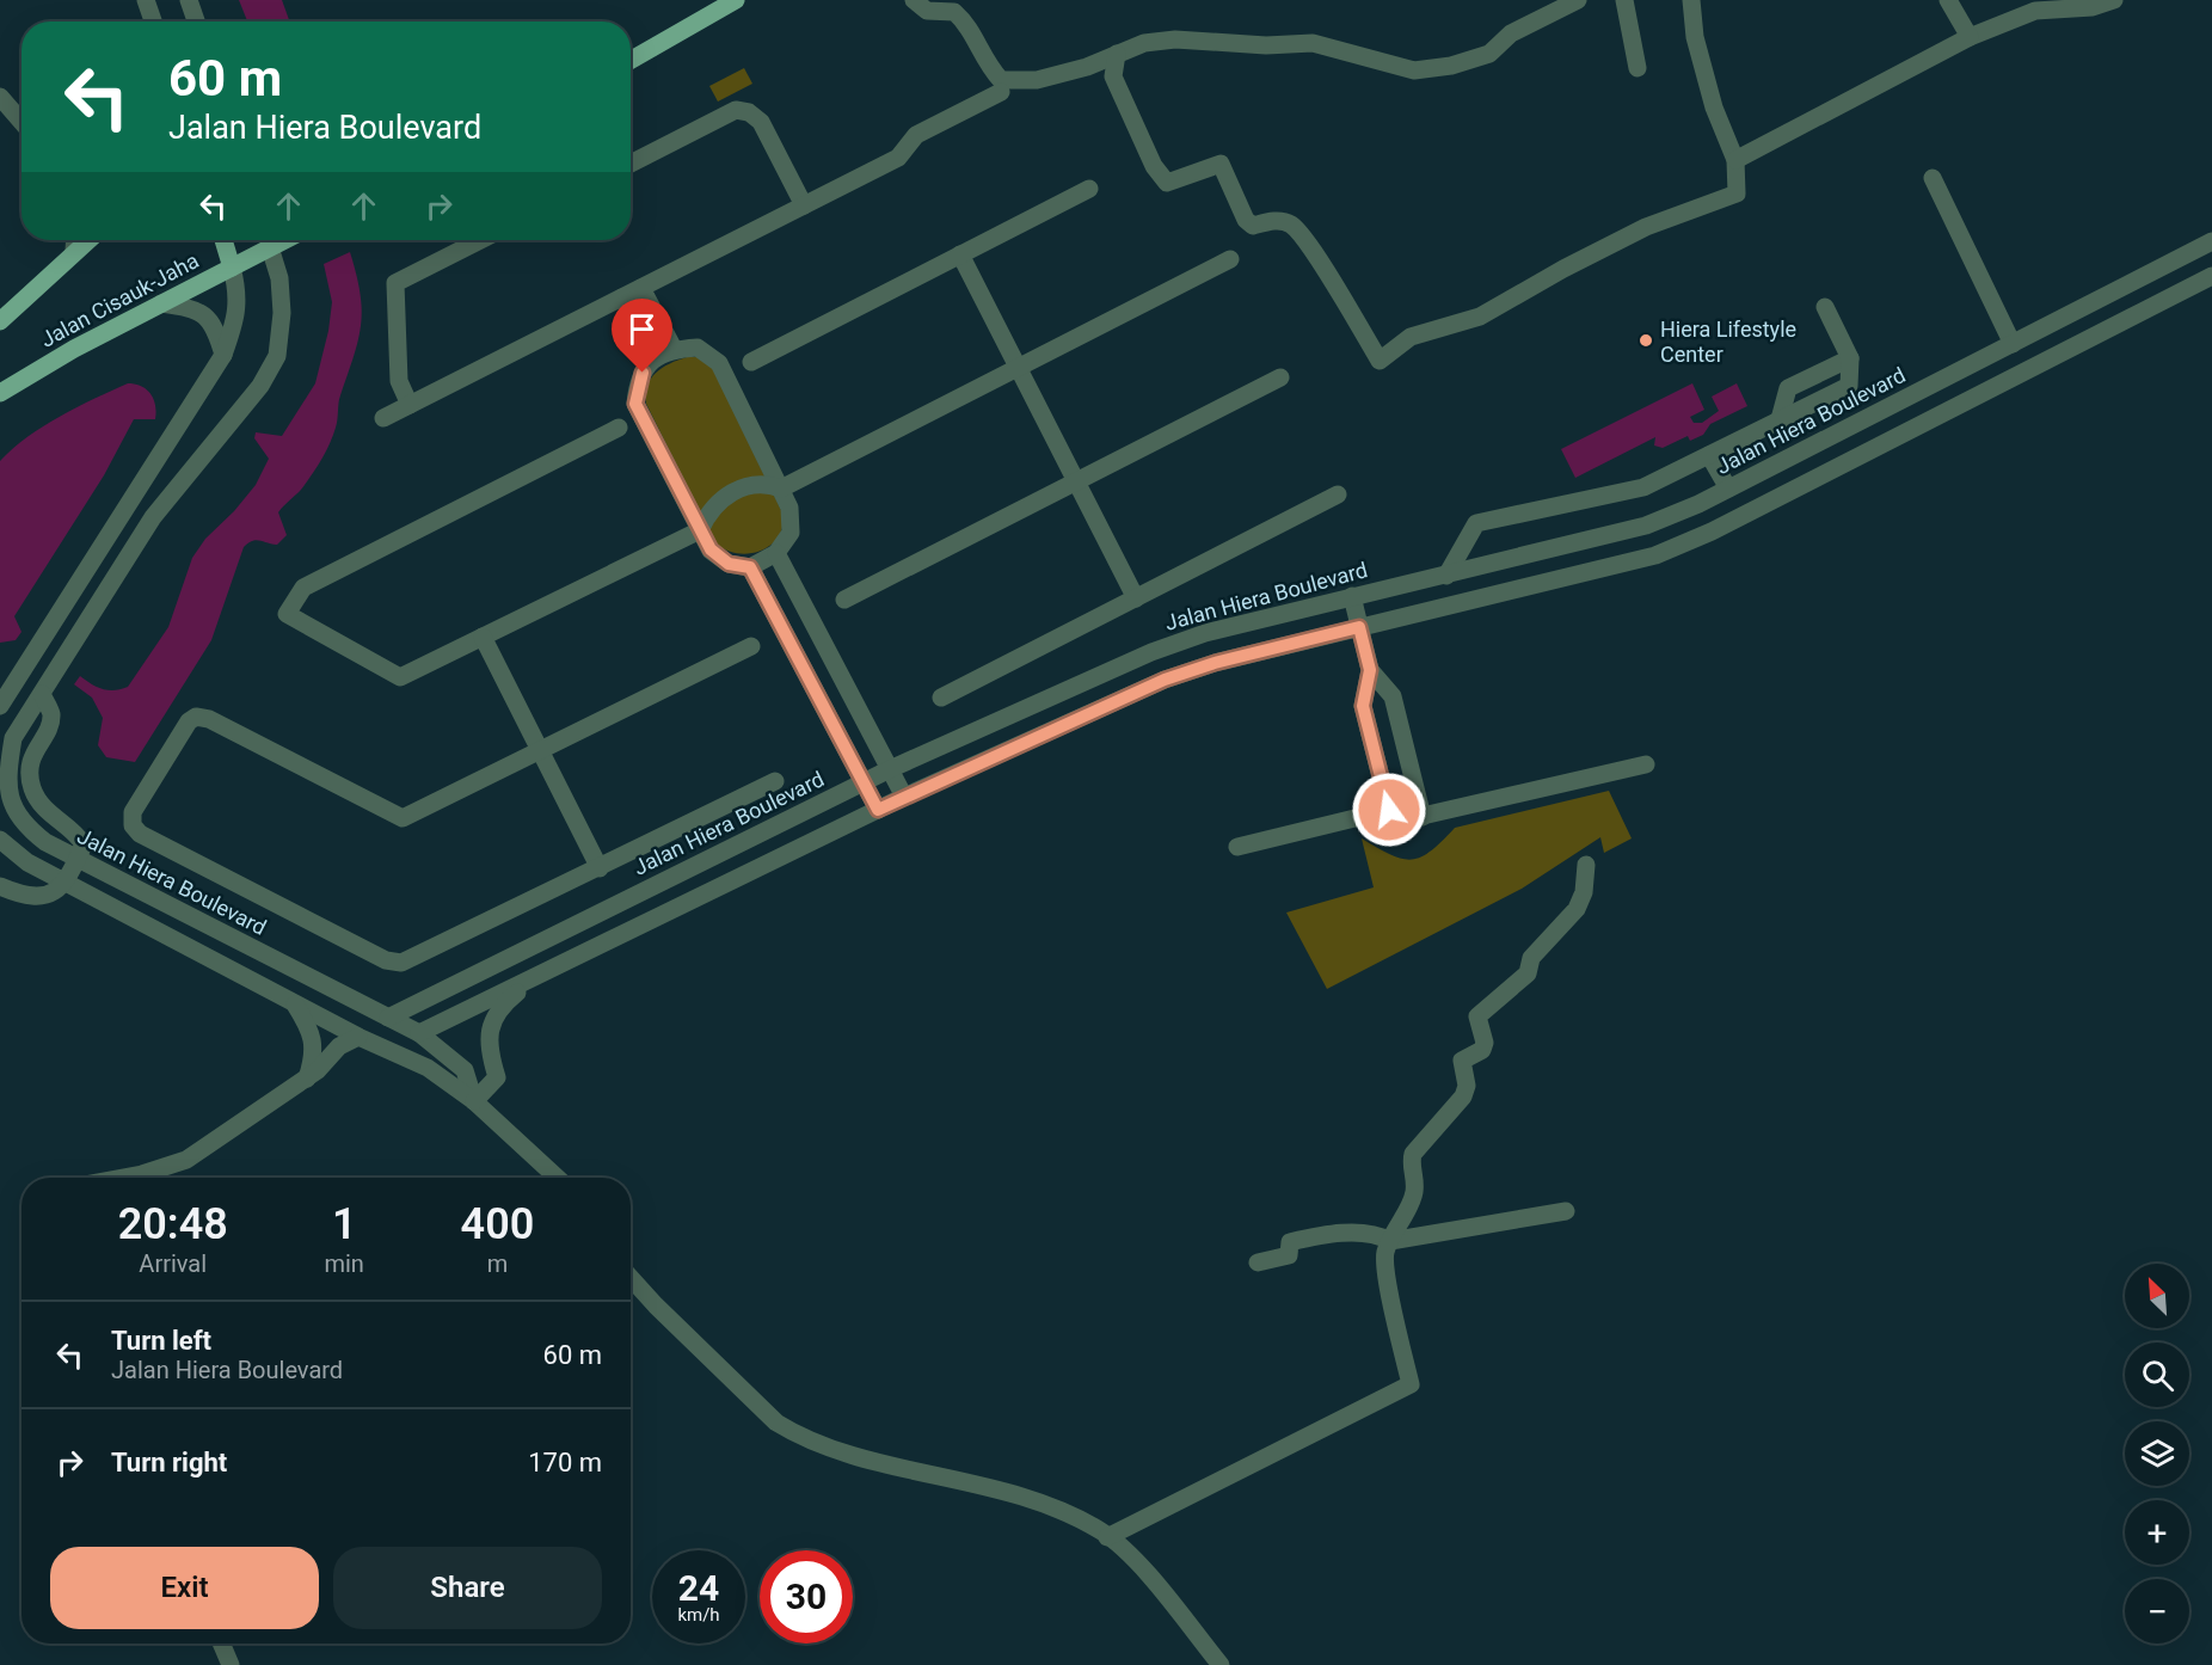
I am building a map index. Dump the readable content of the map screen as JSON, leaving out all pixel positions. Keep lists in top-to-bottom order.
{
  "streets": {
    "main road": ["Jalan Cisauk-Jaha"],
    "street": ["Jalan Hiera Boulevard"]
  },
  "places": ["Hiera Lifestyle Center"],
  "north": "top left",
  "page": {
    "turn": ["60 m", "Jalan Hiera Boulevard"],
    "eta": [
      "20:48",
      "Arrival",
      "1",
      "min",
      "400",
      "m"
    ],
    "map_buttons": ["+", "−"],
    "list": [
      {
        "name": "Turn left",
        "note": "Jalan Hiera Boulevard",
        "value": "60 m"
      },
      {
        "name": "Turn right",
        "value": "170 m"
      }
    ],
    "buttons": ["Exit", "Share"],
    "speed": "24 km/h",
    "limit": "30"
  }
}
